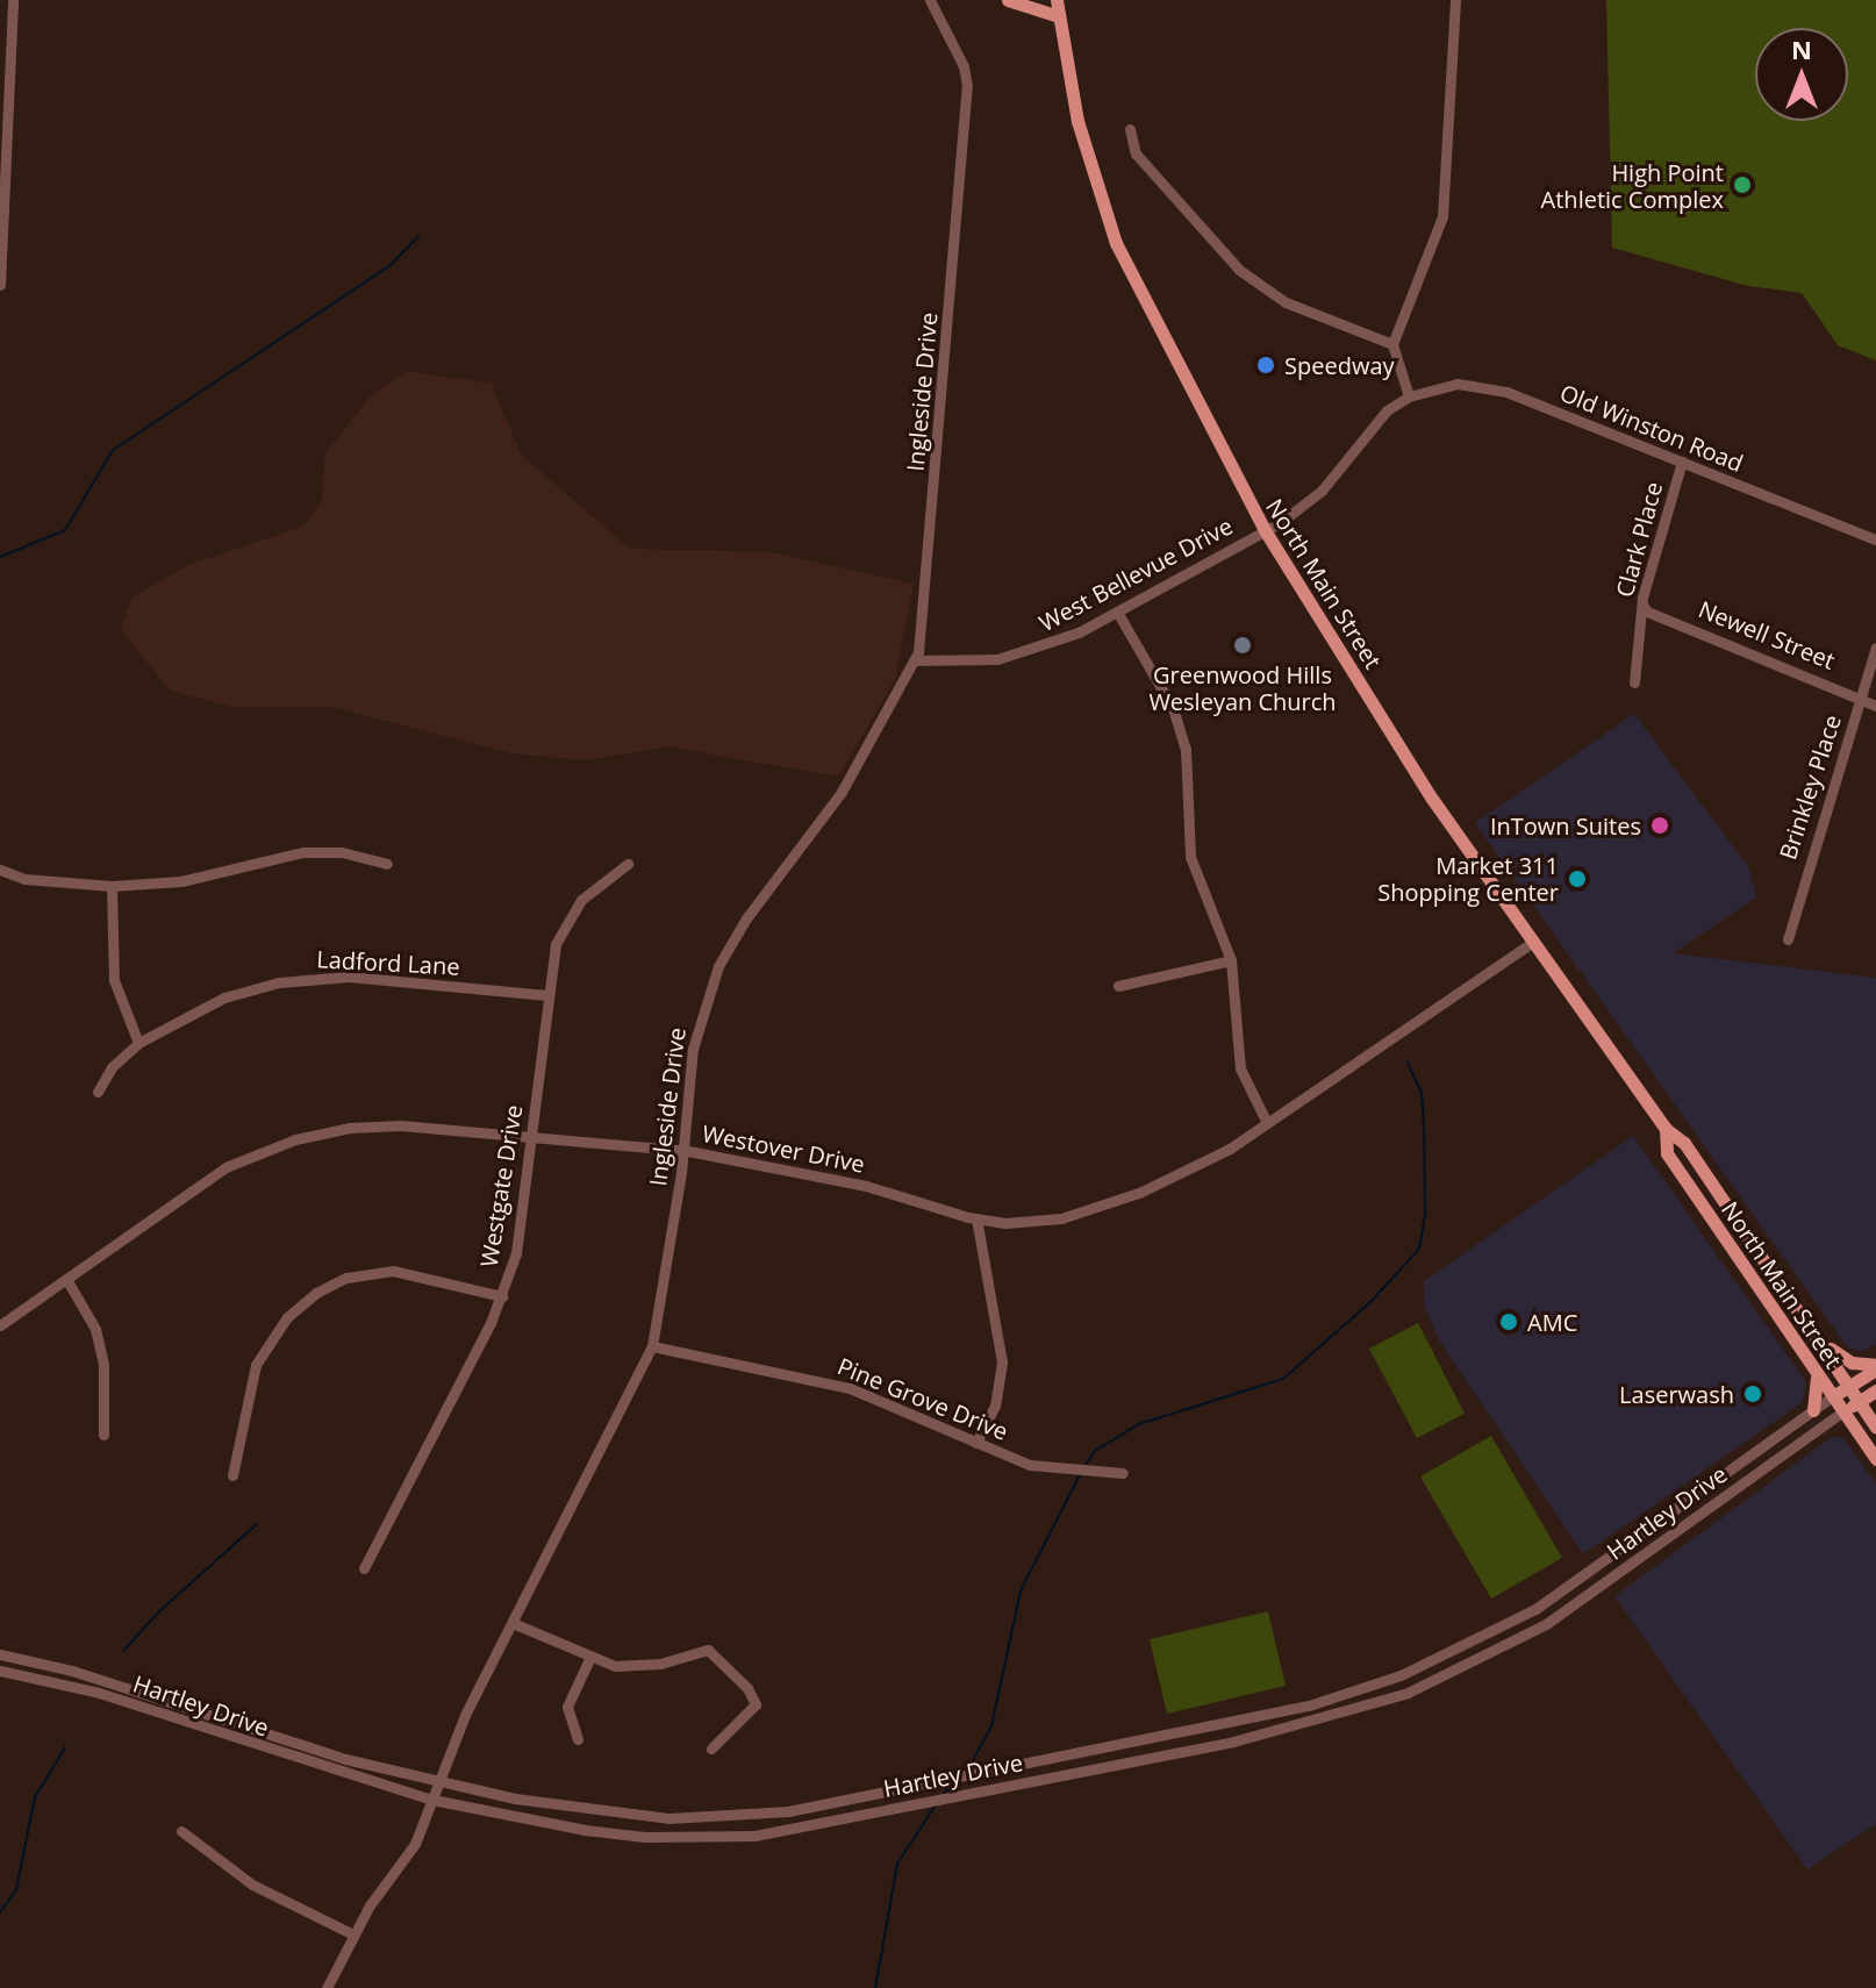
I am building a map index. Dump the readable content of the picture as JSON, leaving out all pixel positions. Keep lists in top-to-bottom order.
{
  "streets": {
    "main road": ["North Main Street"],
    "street": [
      "Ingleside Drive",
      "Old Winston Road",
      "Clark Place",
      "West Bellevue Drive",
      "Newell Street",
      "Brinkley Place",
      "Ladford Lane",
      "Westover Drive",
      "Westgate Drive",
      "Pine Grove Drive",
      "Hartley Drive"
    ]
  },
  "crossings": [
    ["Ingleside Drive", "West Bellevue Drive"],
    ["Ingleside Drive", "Westover Drive"],
    ["Ingleside Drive", "Pine Grove Drive"],
    ["Ingleside Drive", "Hartley Drive"],
    ["Old Winston Road", "Clark Place"],
    ["Old Winston Road", "West Bellevue Drive"],
    ["Old Winston Road", "North Main Street"],
    ["Clark Place", "Newell Street"],
    ["West Bellevue Drive", "North Main Street"],
    ["North Main Street", "Westover Drive"],
    ["North Main Street", "Hartley Drive"],
    ["Newell Street", "Brinkley Place"],
    ["Ladford Lane", "Westgate Drive"],
    ["Westover Drive", "Westgate Drive"]
  ],
  "places": [
    "High Point Athletic Complex",
    "Speedway",
    "Greenwood Hills Wesleyan Church",
    "InTown Suites",
    "Market 311 Shopping Center",
    "AMC",
    "Laserwash"
  ],
  "north": "top"
}
